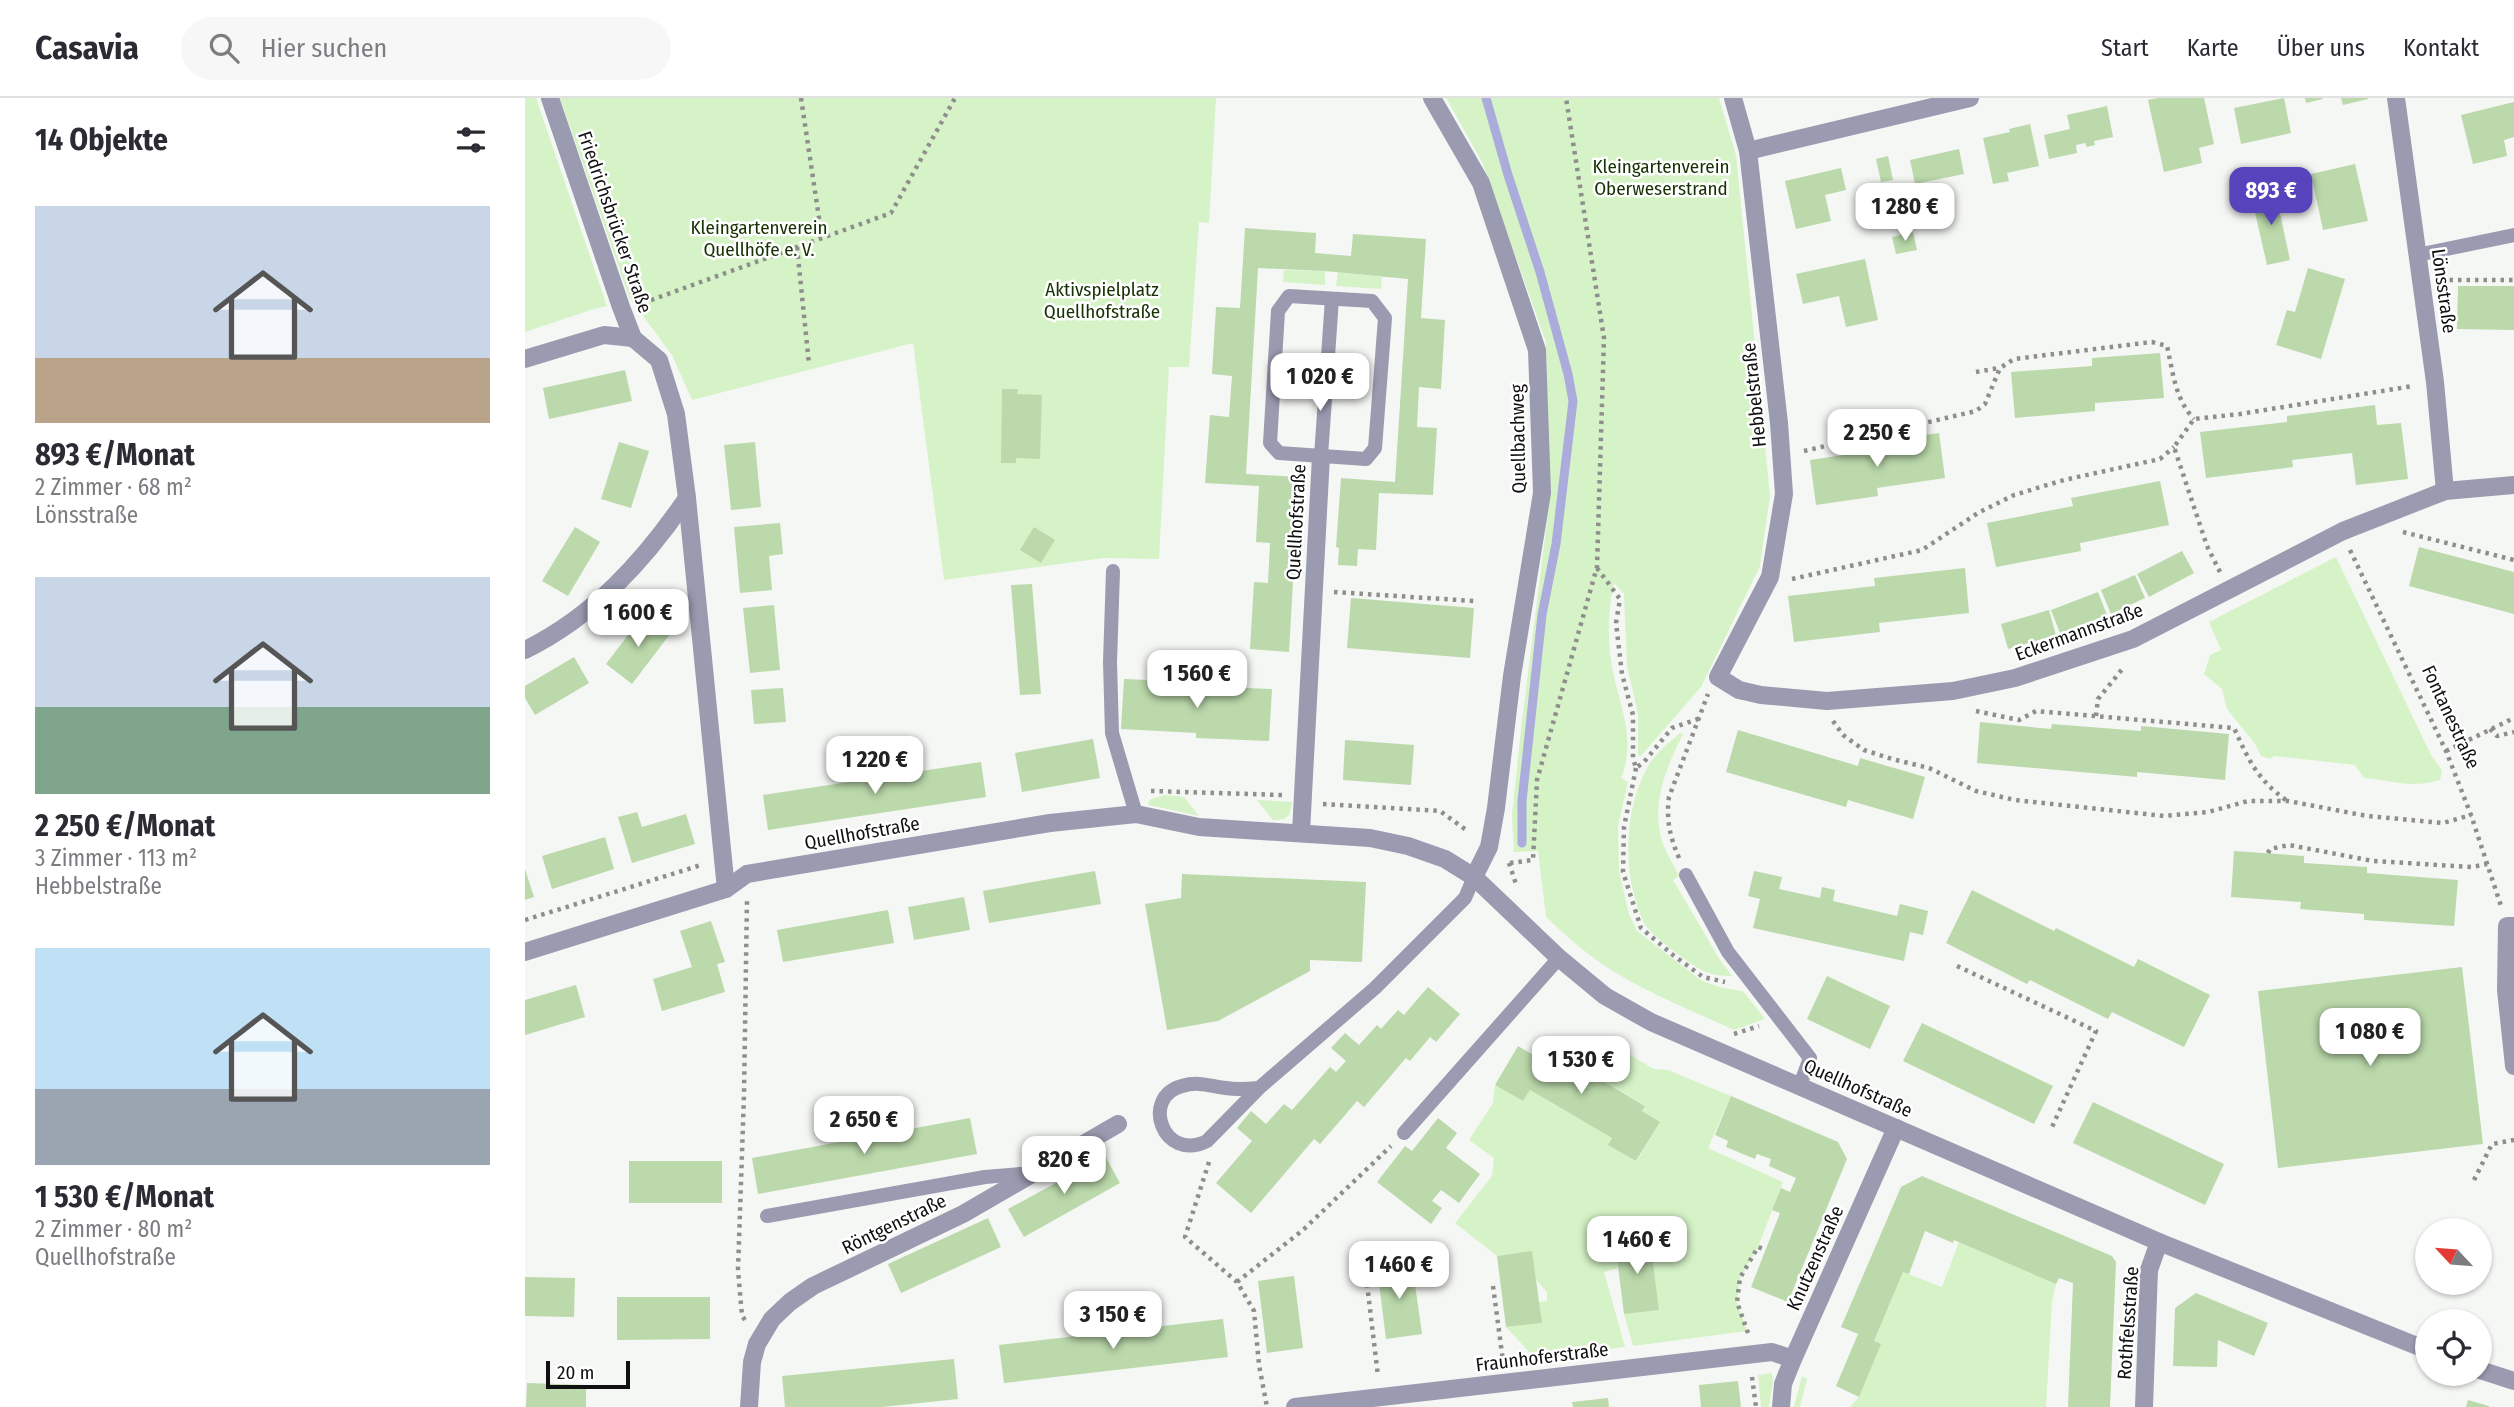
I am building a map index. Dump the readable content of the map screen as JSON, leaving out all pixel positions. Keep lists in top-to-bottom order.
{
  "streets": {
    "street": [
      "Friedrichsbrücker Straße",
      "Lönsstraße",
      "Hebbelstraße",
      "Quellbachweg",
      "Quellhofstraße",
      "Eckermannstraße",
      "Röntgenstraße",
      "Knutzenstraße",
      "Rothfelsstraße",
      "Fraunhoferstraße"
    ],
    "path": ["Fontanestraße"]
  },
  "crossings": [
    ["Friedrichsbrücker Straße", "Quellhofstraße"],
    ["Lönsstraße", "Eckermannstraße"],
    ["Hebbelstraße", "Eckermannstraße"],
    ["Quellbachweg", "Quellhofstraße"],
    ["Quellhofstraße", "Knutzenstraße"],
    ["Quellhofstraße", "Rothfelsstraße"],
    ["Eckermannstraße", "Fontanestraße"],
    ["Knutzenstraße", "Fraunhoferstraße"]
  ],
  "parks": ["Kleingartenverein Oberweserstrand", "Kleingartenverein Quellhöfe e. V.", "Aktivspielplatz Quellhofstraße"],
  "scale_bar": "20 m",
  "north": "top left",
  "page": {
    "header": "Casavia",
    "search": "Hier suchen",
    "nav": [
      "Start",
      "Karte",
      "Über uns",
      "Kontakt"
    ],
    "heading": "14 Objekte",
    "price": [
      "893 €",
      "1 280 €",
      "1 020 €",
      "2 250 €",
      "1 600 €",
      "1 560 €",
      "1 220 €",
      "1 080 €",
      "1 530 €",
      "2 650 €",
      "820 €",
      "1 460 €",
      "1 460 €",
      "3 150 €"
    ],
    "list": [
      {
        "name": "893 €/Monat",
        "note": "2 Zimmer · 68 m² · Lönsstraße"
      },
      {
        "name": "2 250 €/Monat",
        "note": "3 Zimmer · 113 m² · Hebbelstraße"
      },
      {
        "name": "1 530 €/Monat",
        "note": "2 Zimmer · 80 m² · Quellhofstraße"
      }
    ],
    "scale": "20 m"
  }
}
